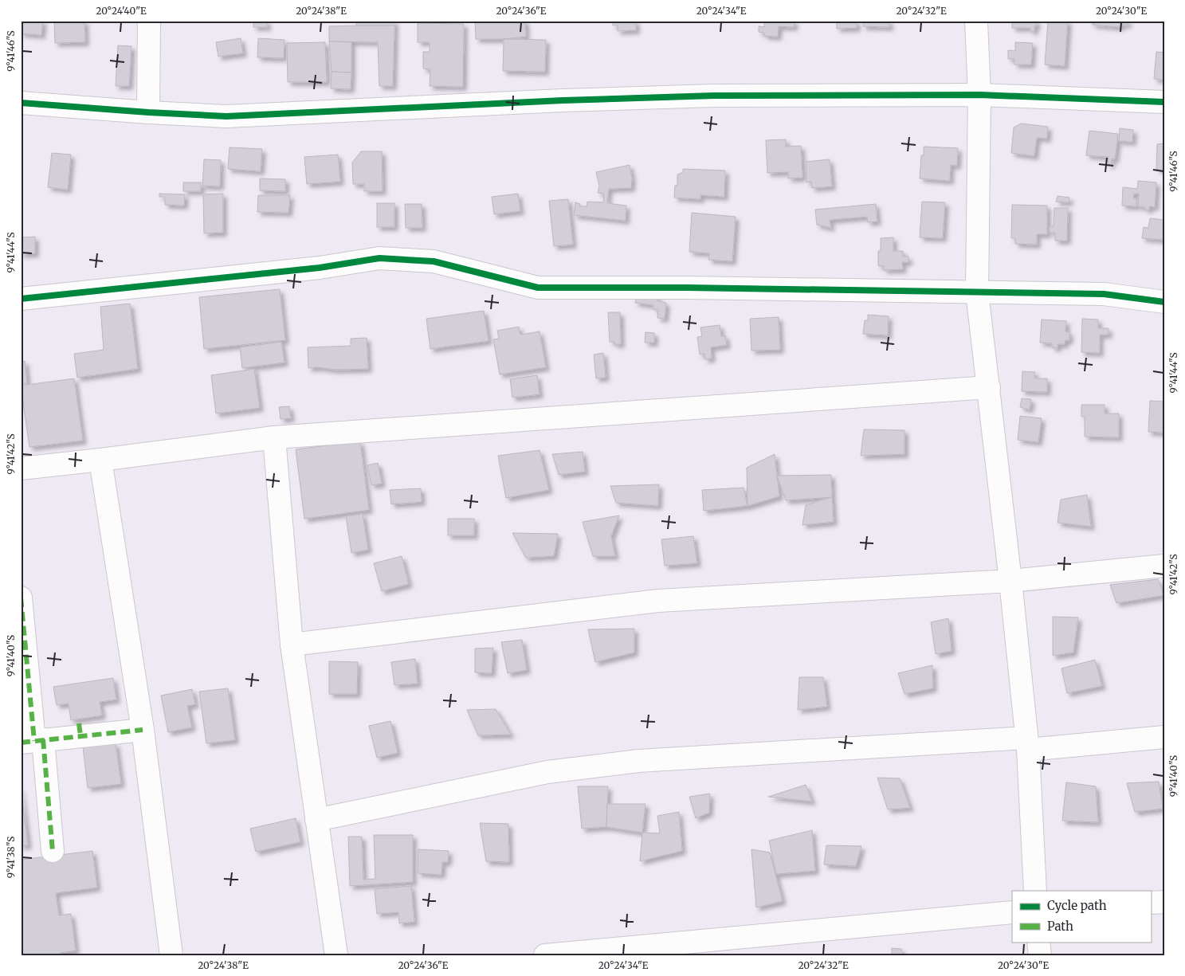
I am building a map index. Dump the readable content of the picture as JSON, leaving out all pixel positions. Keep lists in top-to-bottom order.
{
  "legend": ["Cycle path", "Path"],
  "coordinates": [
    "20°24'40\"E",
    "20°24'38\"E",
    "20°24'36\"E",
    "20°24'34\"E",
    "20°24'32\"E",
    "20°24'30\"E",
    "9°41'46\"S",
    "9°41'44\"S",
    "9°41'42\"S",
    "9°41'40\"S",
    "9°41'38\"S"
  ]
}
